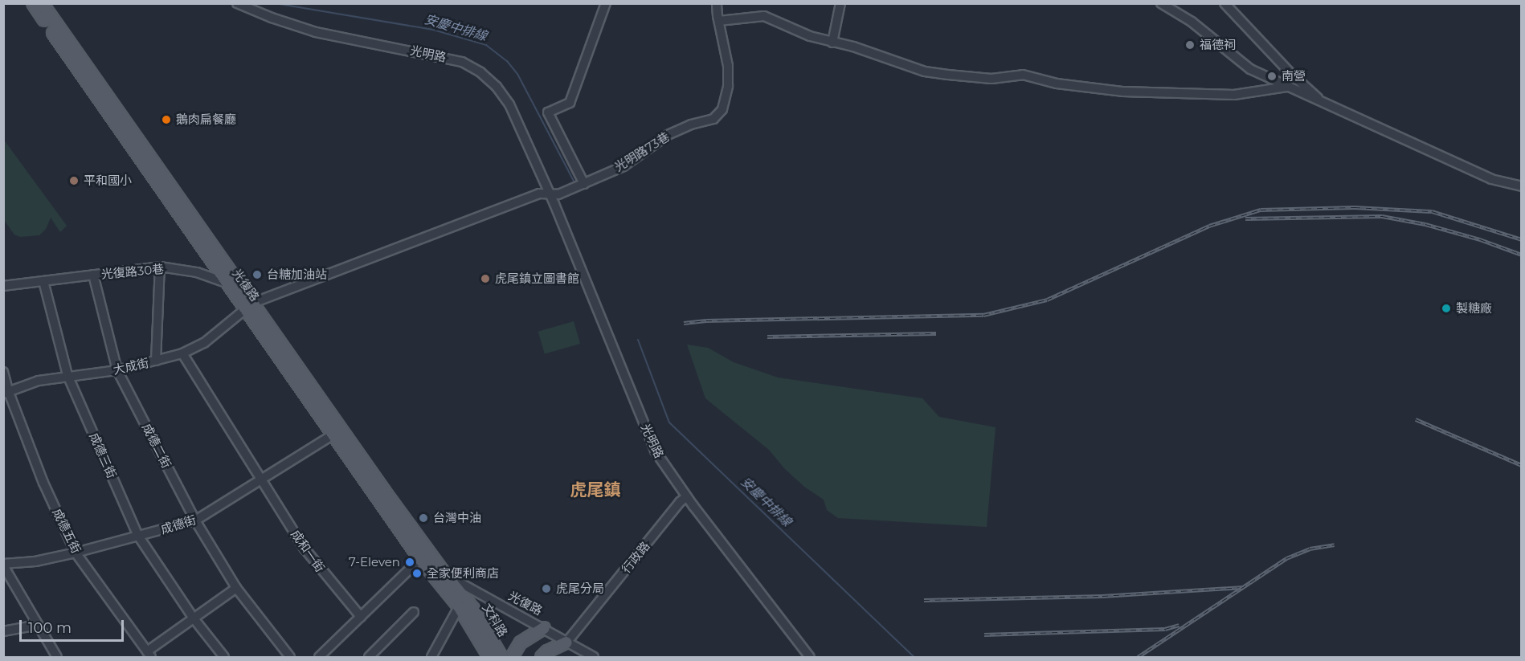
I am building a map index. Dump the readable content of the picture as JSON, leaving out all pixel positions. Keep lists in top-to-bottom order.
{
  "streets": {
    "main road": ["光復路", "文科路"],
    "street": [
      "光明路",
      "光明路73巷",
      "光復路30巷",
      "大成街",
      "成德二街",
      "成德三街",
      "成德街",
      "成德五街",
      "成和一街",
      "行政路"
    ]
  },
  "crossings": [
    ["光明路", "光明路73巷"],
    ["光明路", "行政路"],
    ["光復路30巷", "光復路"],
    ["光復路30巷", "成德二街"],
    ["光復路30巷", "成德三街"],
    ["光復路", "大成街"],
    ["光復路", "成德街"],
    ["光復路", "行政路"],
    ["光復路", "文科路"],
    ["大成街", "成德二街"],
    ["大成街", "成德三街"],
    ["大成街", "成德五街"],
    ["大成街", "成和一街"],
    ["成德二街", "成德街"],
    ["成德三街", "成德街"],
    ["成德街", "成德五街"],
    ["成德街", "成和一街"]
  ],
  "districts": ["虎尾鎮"],
  "water": ["安慶中排線"],
  "places": [
    "福德祠",
    "南營",
    "鵝肉扁餐廳",
    "平和國小",
    "台糖加油站",
    "虎尾鎮立圖書館",
    "製糖廠",
    "台灣中油",
    "7-Eleven",
    "全家便利商店",
    "虎尾分局"
  ],
  "scale_bar": "100 m"
}
